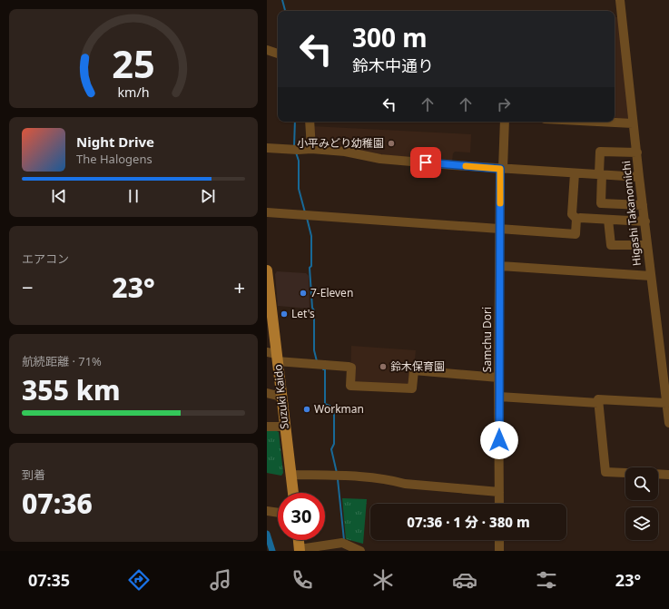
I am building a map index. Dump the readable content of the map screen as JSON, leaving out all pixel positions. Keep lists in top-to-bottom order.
{
  "streets": {
    "main road": ["Suzuki Kaido"],
    "street": ["Higashi Takanomichi", "Samchu Dori"]
  },
  "places": [
    "小平みどり幼稚園",
    "7-Eleven",
    "Let's",
    "鈴木保育園",
    "Workman"
  ],
  "page": {
    "turn": ["300 m", "鈴木中通り"],
    "song": ["Night Drive", "The Halogens"],
    "tile": [
      "エアコン",
      ["航続距離 · 71%", "355 km"],
      ["到着", "07:36"]
    ],
    "heat": ["−", "23°", "+"],
    "limit": "30",
    "trip": "07:36 · 1 分 · 380 m",
    "tabs": ["07:35", "23°"],
    "gauge": ["25", "km/h"]
  }
}
